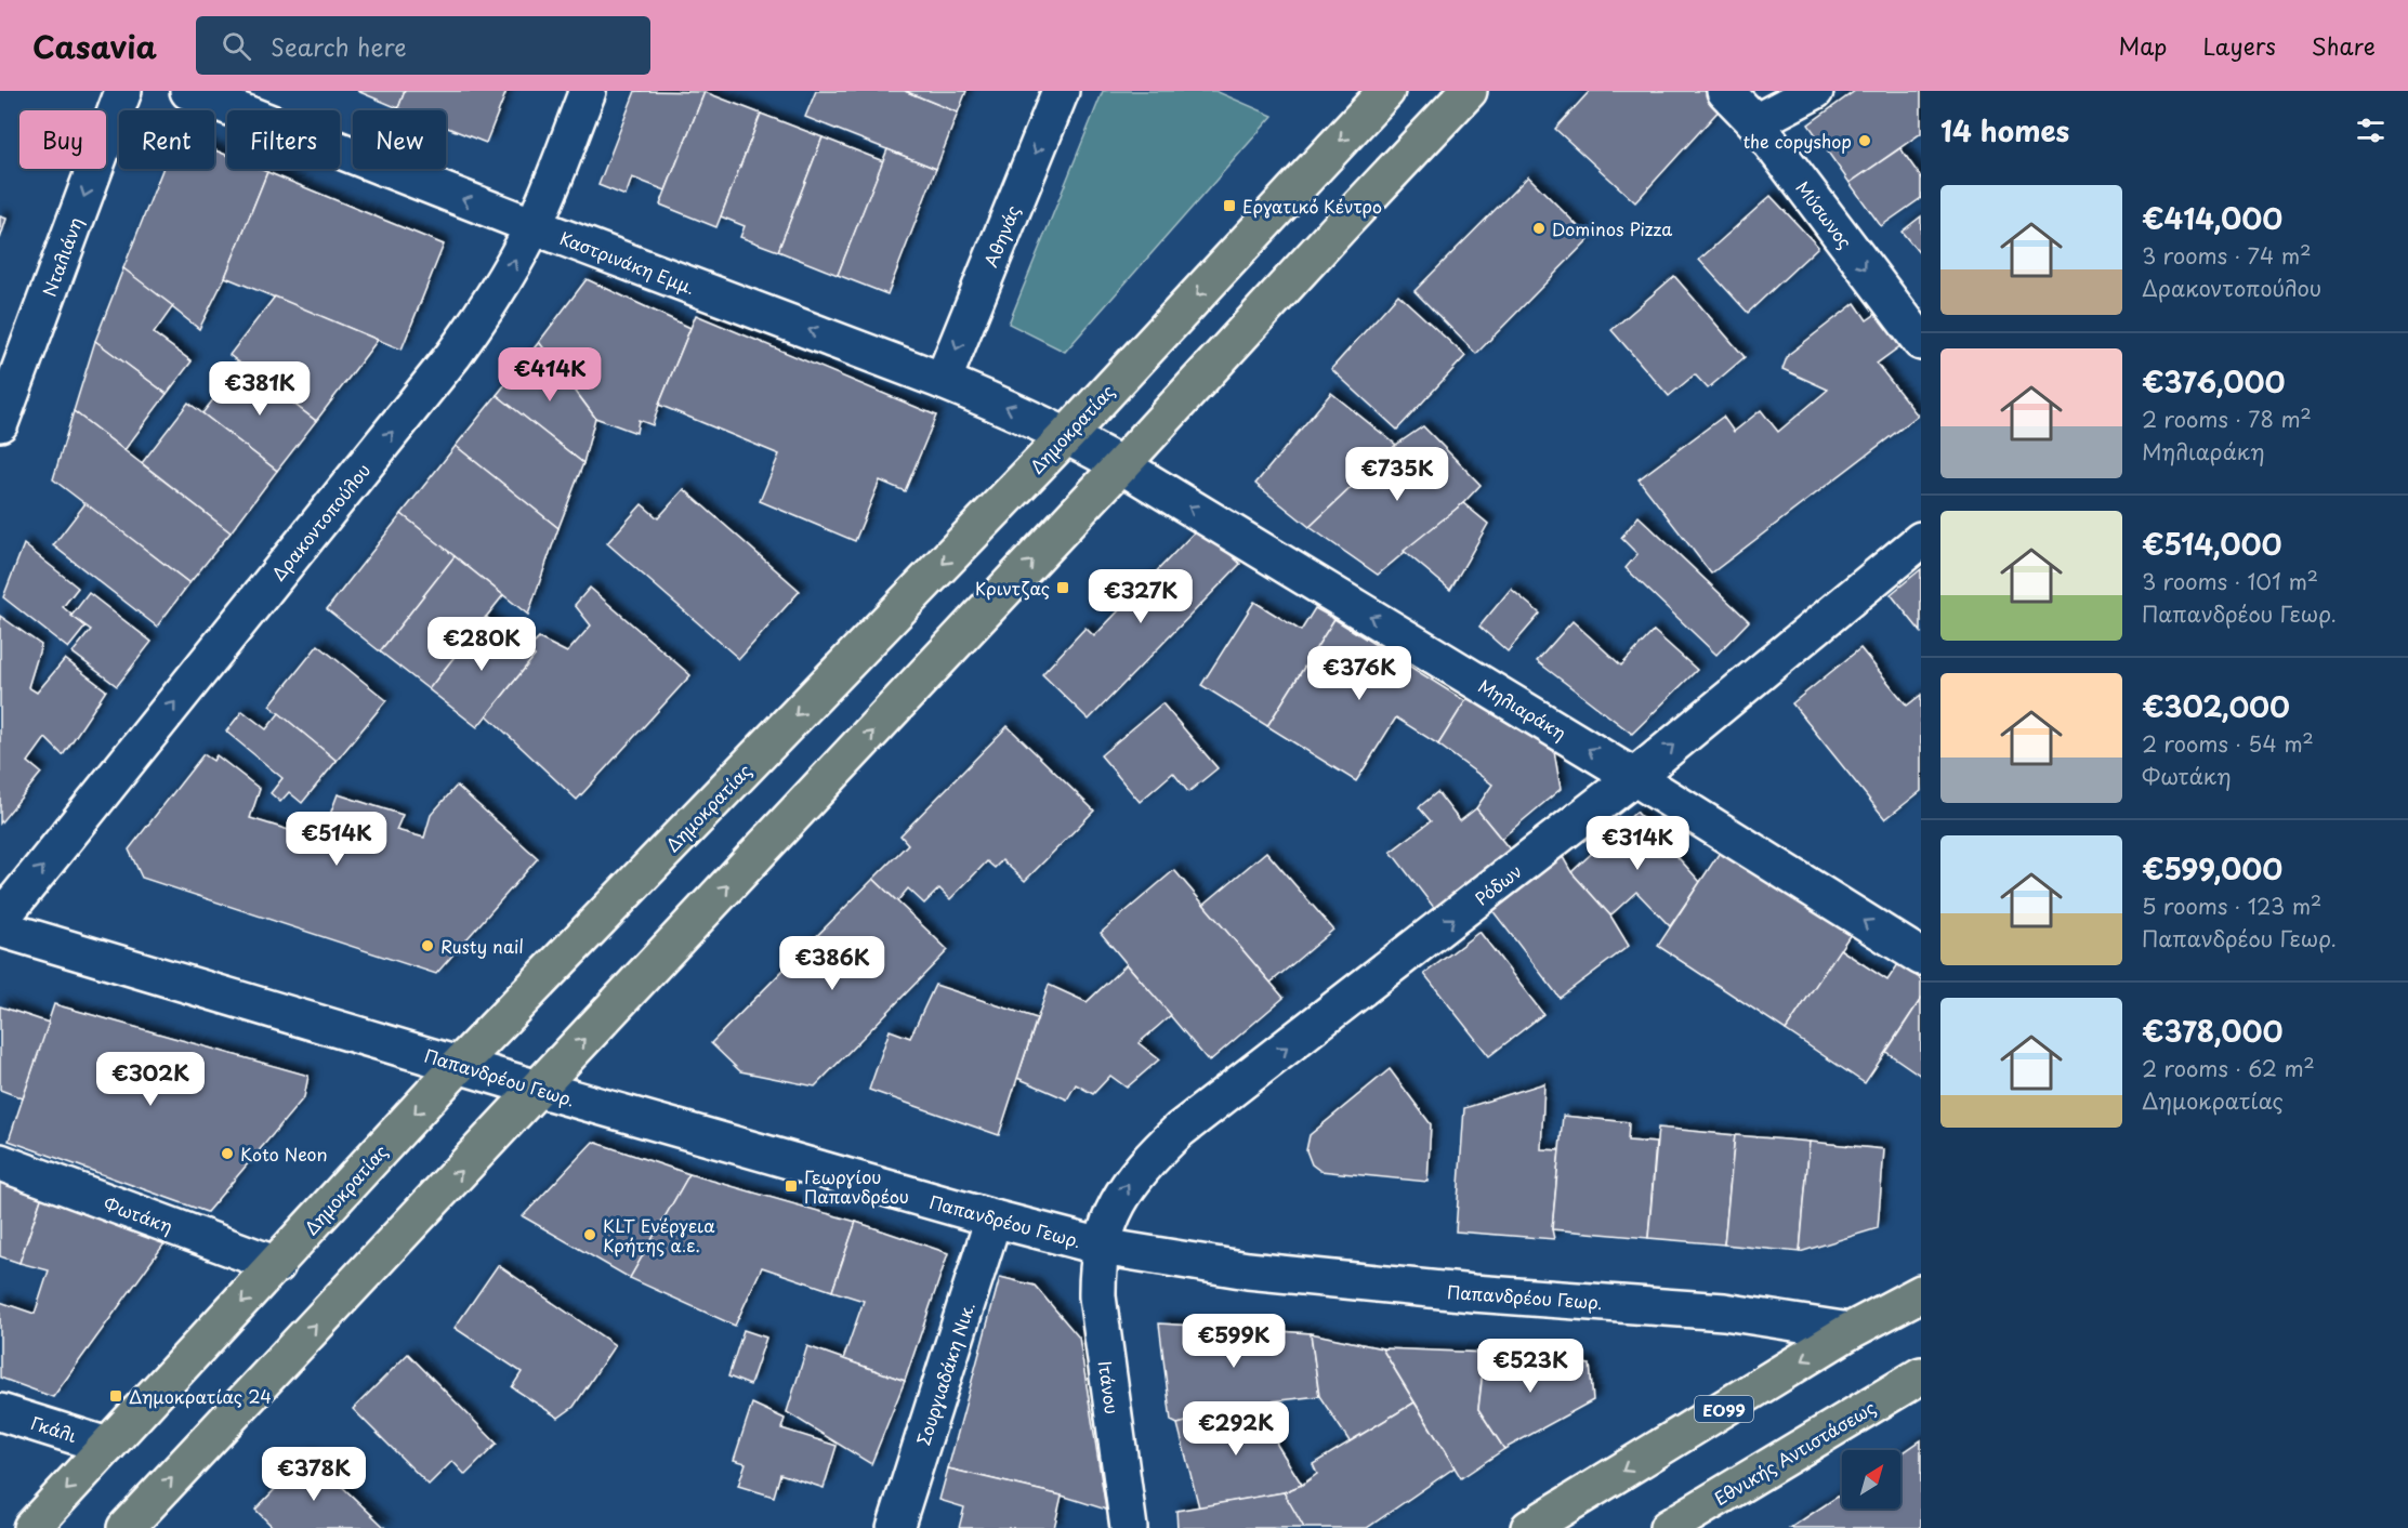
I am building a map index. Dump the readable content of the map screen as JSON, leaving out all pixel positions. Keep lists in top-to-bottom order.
{
  "streets": {
    "main road": ["Δημοκρατίας", "ΕΟ99", "Εθνικής Αντιστάσεως"],
    "street": [
      "Μύσωνος",
      "Αθηνάς",
      "Νταλιάνη",
      "Καστρινάκη Εμμ.",
      "Δρακοντοπούλου",
      "Μηλιαράκη",
      "Ρόδων",
      "Παπανδρέου Γεωρ.",
      "Φωτάκη",
      "Σουργιαδάκη Νικ.",
      "Ιτάνου",
      "Γκάλι"
    ]
  },
  "crossings": [
    ["Αθηνάς", "Καστρινάκη Εμμ."],
    ["Καστρινάκη Εμμ.", "Δημοκρατίας"],
    ["Καστρινάκη Εμμ.", "Δρακοντοπούλου"],
    ["Καστρινάκη Εμμ.", "Μηλιαράκη"],
    ["Δημοκρατίας", "Μηλιαράκη"],
    ["Δημοκρατίας", "Παπανδρέου Γεωρ."],
    ["Δημοκρατίας", "Φωτάκη"],
    ["Δημοκρατίας", "Γκάλι"],
    ["Μηλιαράκη", "Ρόδων"],
    ["Ρόδων", "Παπανδρέου Γεωρ."],
    ["Ρόδων", "Ιτάνου"],
    ["Παπανδρέου Γεωρ.", "Σουργιαδάκη Νικ."],
    ["Παπανδρέου Γεωρ.", "Ιτάνου"],
    ["Παπανδρέου Γεωρ.", "ΕΟ99"]
  ],
  "one_way": [
    "Μύσωνος",
    "Αθηνάς",
    "Νταλιάνη",
    "Καστρινάκη Εμμ.",
    "Δρακοντοπούλου",
    "Μηλιαράκη",
    "Ρόδων"
  ],
  "places": {
    "other": [
      "the copyshop",
      "Dominos Pizza",
      "Rusty nail",
      "Koto Neon",
      "KLT Ενέργεια Κρήτης α.ε."
    ],
    "transit": [
      "Εργατικό Κέντρο",
      "Κριντζας",
      "Γεωργίου Παπανδρέου",
      "Δημοκρατίας 24"
    ]
  },
  "north": "top right",
  "page": {
    "header": "Casavia",
    "search": "Search here",
    "nav": ["Map", "Layers", "Share"],
    "heading": "14 homes",
    "chip": [
      "Buy",
      "Rent",
      "Filters",
      "New"
    ],
    "list": [
      {
        "name": "€414,000",
        "note": "3 rooms · 74 m² · Δρακοντοπούλου"
      },
      {
        "name": "€376,000",
        "note": "2 rooms · 78 m² · Μηλιαράκη"
      },
      {
        "name": "€514,000",
        "note": "3 rooms · 101 m² · Παπανδρέου Γεωρ."
      },
      {
        "name": "€302,000",
        "note": "2 rooms · 54 m² · Φωτάκη"
      },
      {
        "name": "€599,000",
        "note": "5 rooms · 123 m² · Παπανδρέου Γεωρ."
      },
      {
        "name": "€378,000",
        "note": "2 rooms · 62 m² · Δημοκρατίας"
      }
    ],
    "price": [
      "€414K",
      "€381K",
      "€735K",
      "€327K",
      "€280K",
      "€376K",
      "€514K",
      "€314K",
      "€386K",
      "€302K",
      "€599K",
      "€523K",
      "€292K",
      "€378K"
    ]
  }
}
